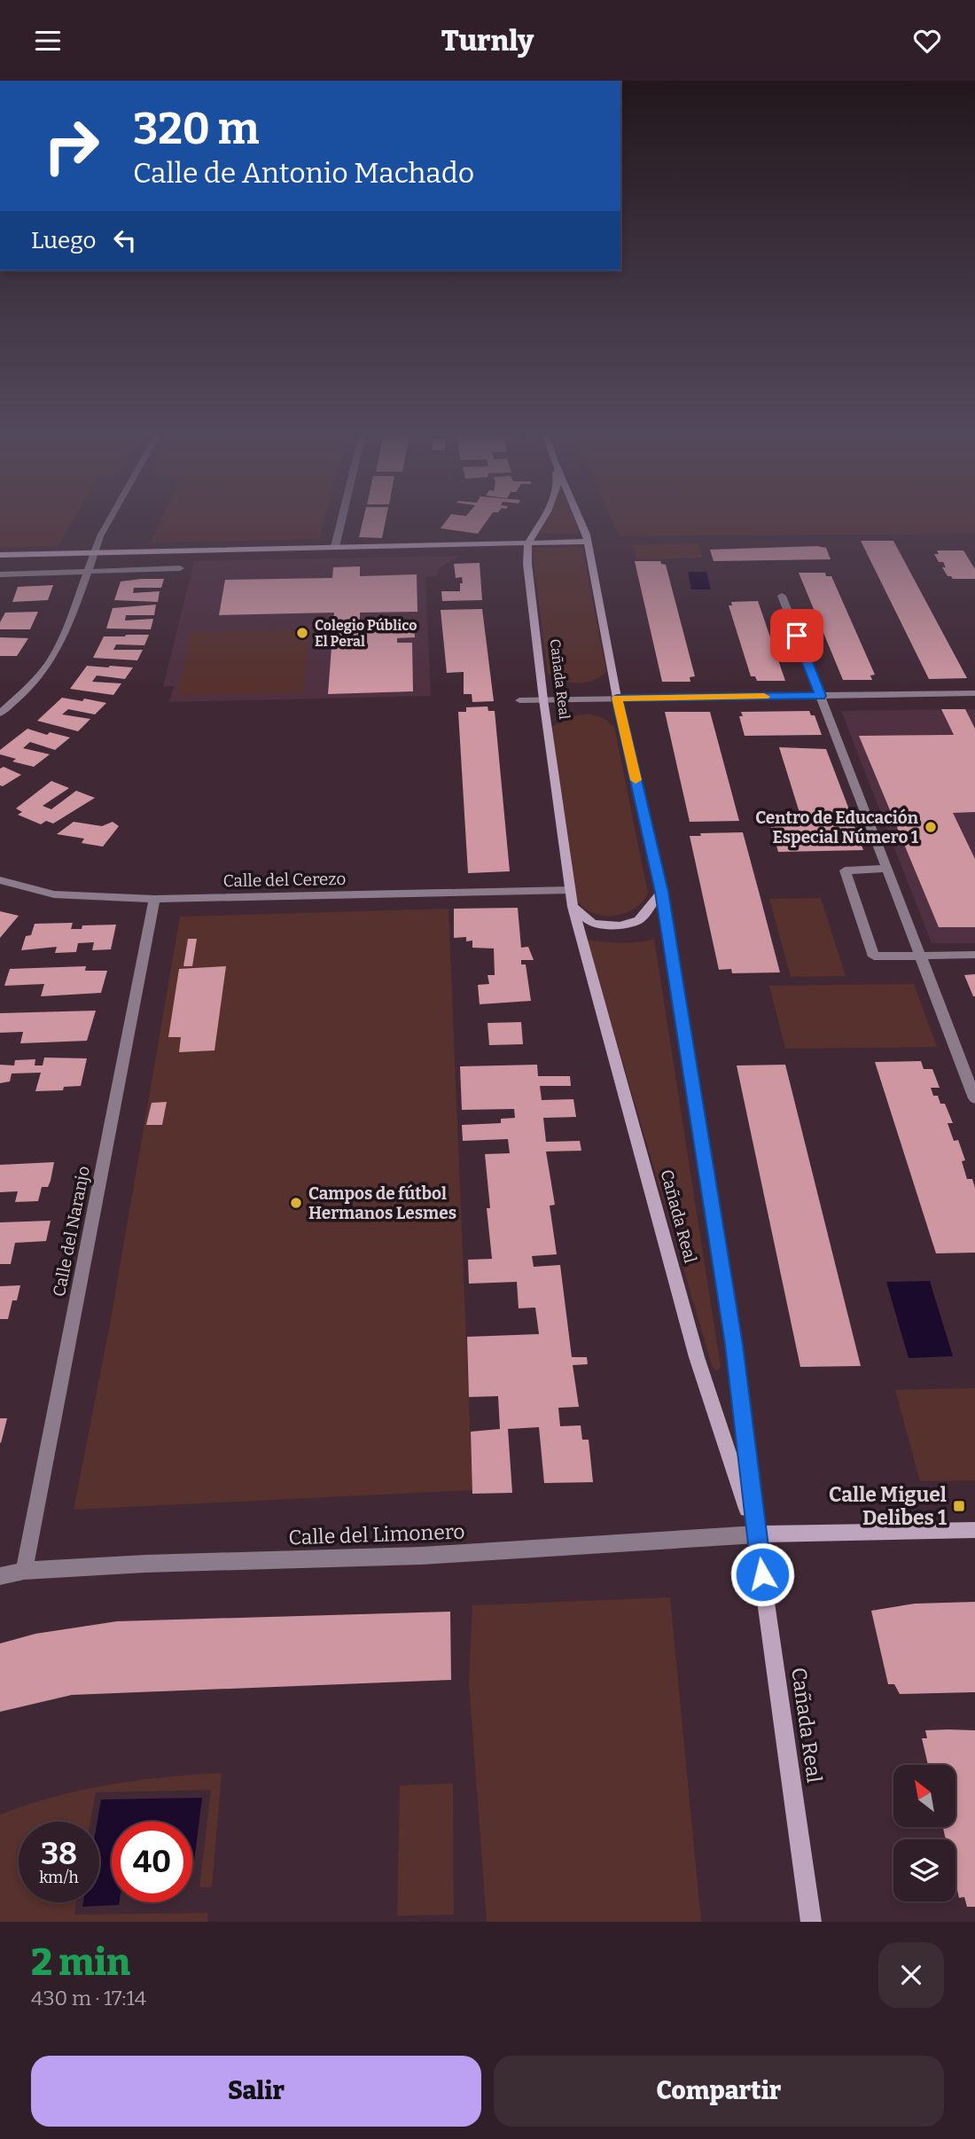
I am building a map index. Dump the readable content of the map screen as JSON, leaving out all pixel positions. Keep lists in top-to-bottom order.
{
  "streets": {
    "street": [
      "Cañada Real",
      "Calle del Cerezo",
      "Calle del Naranjo",
      "Calle del Limonero"
    ]
  },
  "crossings": [
    ["Cañada Real", "Calle del Cerezo"],
    ["Cañada Real", "Calle del Limonero"],
    ["Calle del Cerezo", "Calle del Naranjo"],
    ["Calle del Naranjo", "Calle del Limonero"]
  ],
  "places": {
    "other": ["Colegio Público El Peral", "Centro de Educación Especial Número 1", "Campos de fútbol Hermanos Lesmes"],
    "transit": ["Calle Miguel Delibes 1"]
  },
  "north": "top left",
  "page": {
    "header": "Turnly",
    "turn": ["320 m", "Calle de Antonio Machado"],
    "then": "Luego",
    "speed": "38 km/h",
    "limit": "40",
    "heading": ["2 min", "430 m · 17:14"],
    "buttons": ["Salir", "Compartir"]
  }
}
